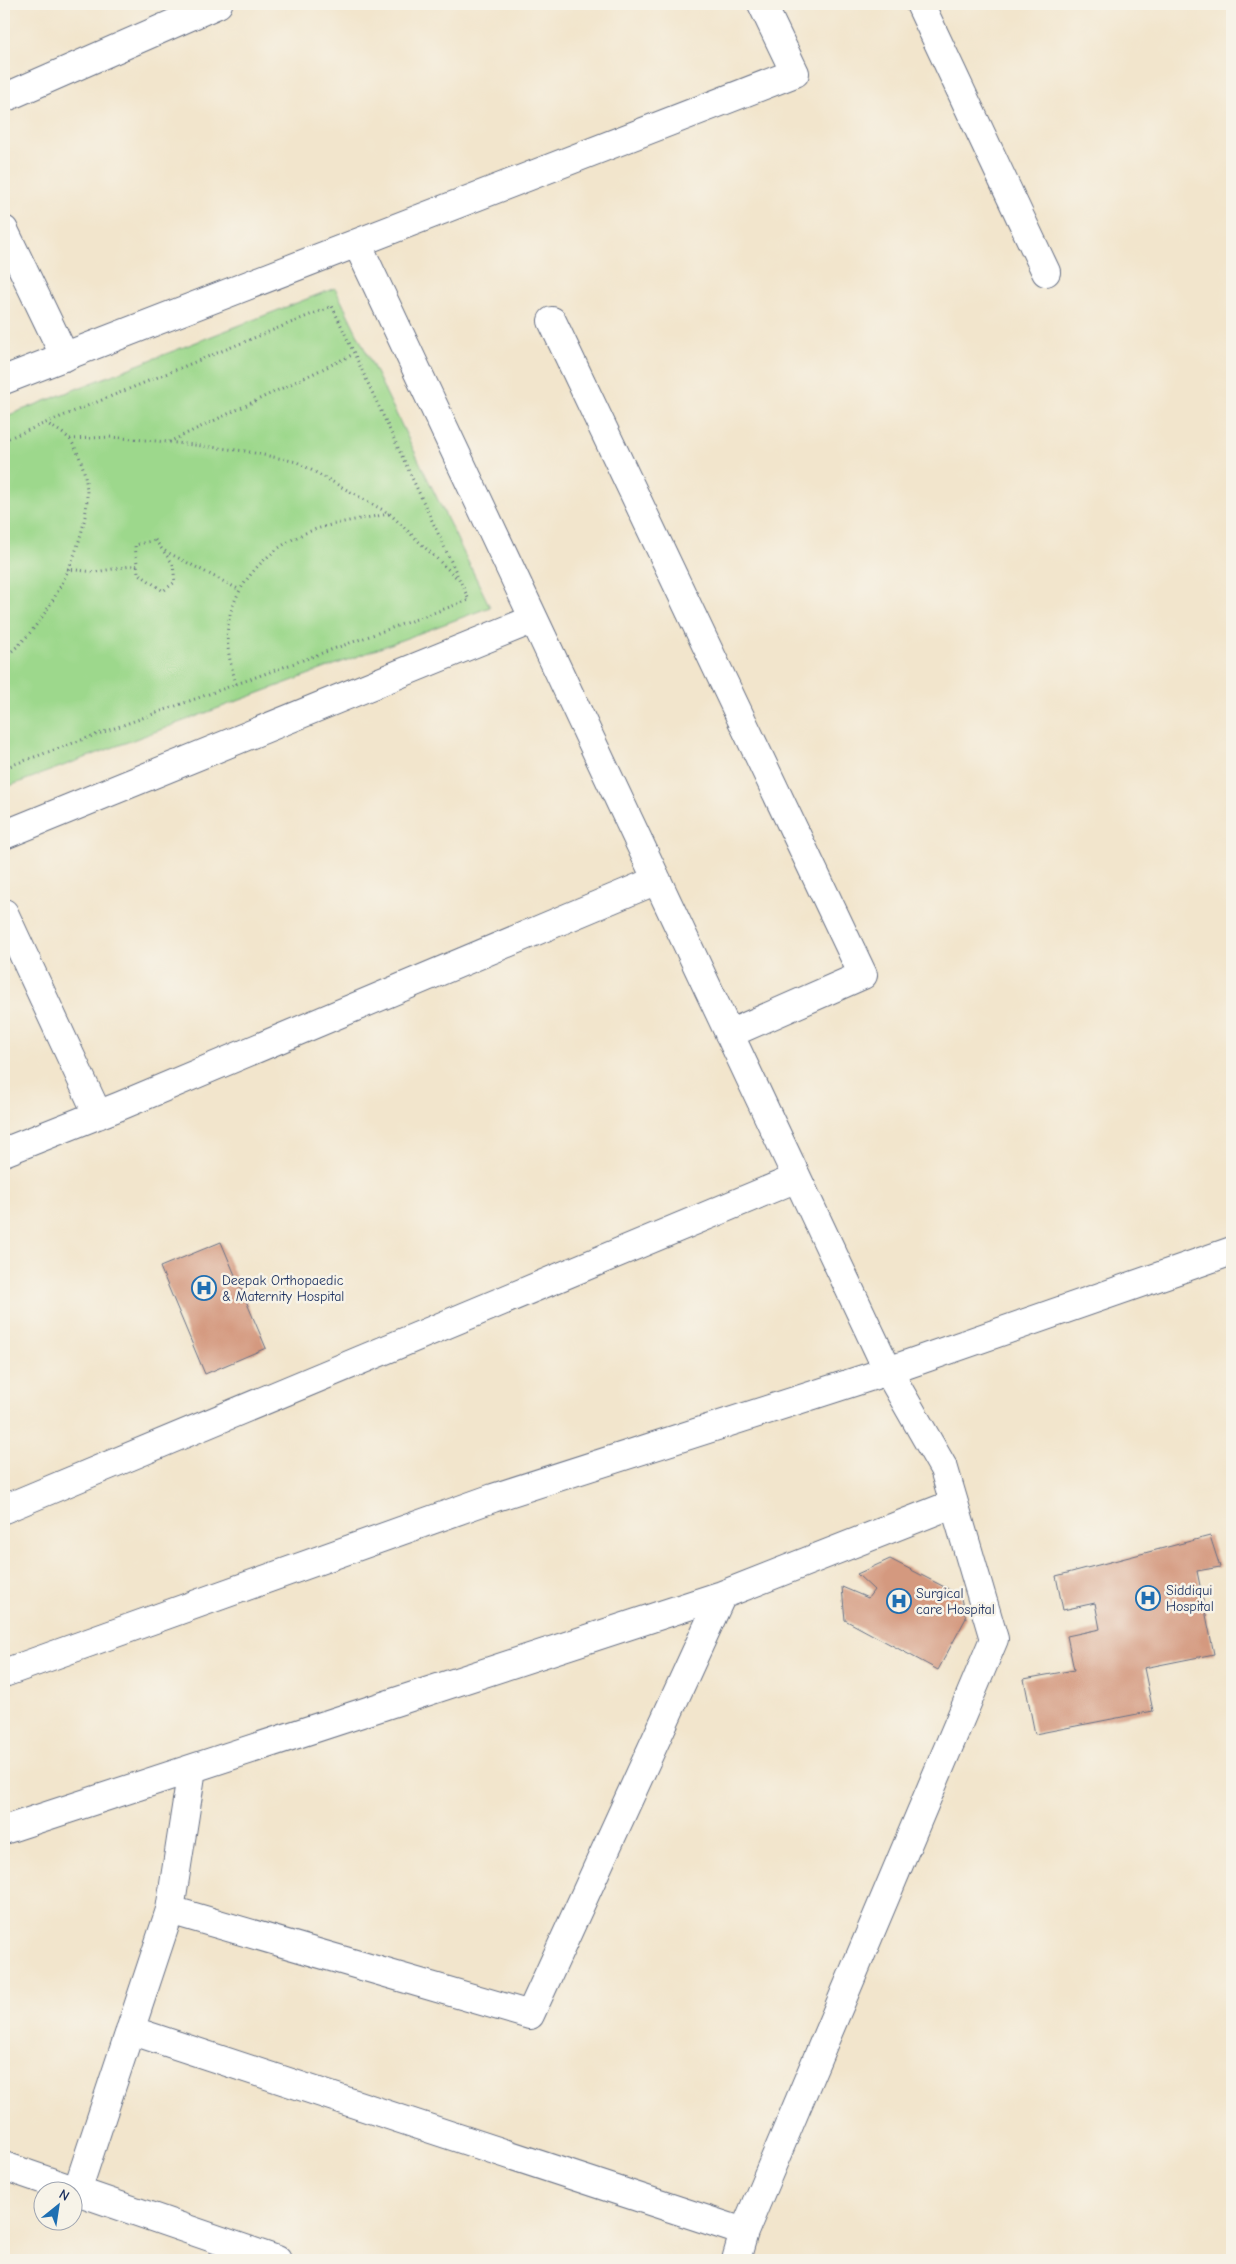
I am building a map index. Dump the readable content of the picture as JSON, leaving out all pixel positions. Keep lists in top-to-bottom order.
{
  "places": {
    "hospital": ["Deepak Orthopaedic & Maternity Hospital", "Siddiqui Hospital", "Surgical care Hospital"]
  },
  "north": "top right"
}
